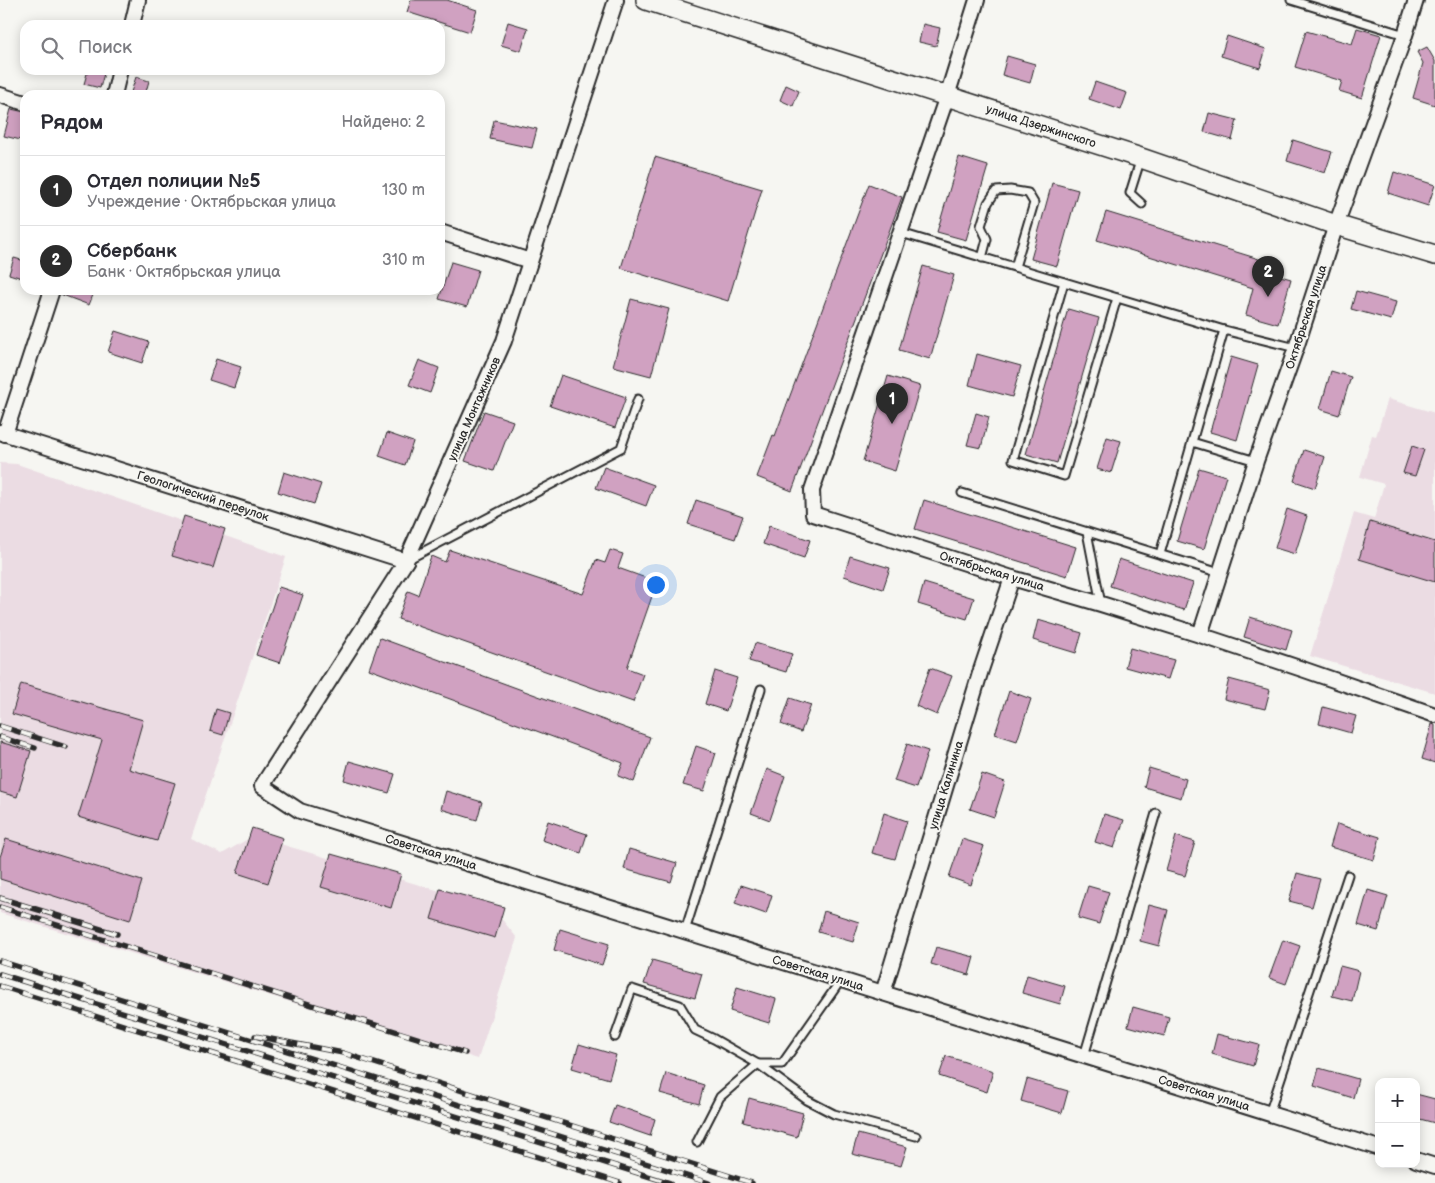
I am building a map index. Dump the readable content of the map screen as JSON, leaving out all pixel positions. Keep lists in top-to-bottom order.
{
  "streets": {
    "street": [
      "улица Дзержинского",
      "Октябрьская улица",
      "улица Монтажников",
      "Геологический переулок",
      "улица Калинина",
      "Советская улица"
    ]
  },
  "crossings": [
    ["улица Дзержинского", "Октябрьская улица"],
    ["Октябрьская улица", "улица Калинина"],
    ["улица Монтажников", "Геологический переулок"],
    ["улица Монтажников", "Советская улица"],
    ["улица Калинина", "Советская улица"]
  ],
  "page": {
    "search": "Поиск",
    "heading": ["Рядом", "Найдено: 2"],
    "list": [
      {
        "mark": "1",
        "name": "Отдел полиции №5",
        "note": "Учреждение · Октябрьская улица",
        "value": "130 m"
      },
      {
        "mark": "2",
        "name": "Сбербанк",
        "note": "Банк · Октябрьская улица",
        "value": "310 m"
      }
    ],
    "pins": ["2", "1"],
    "map_buttons": ["+", "−"]
  }
}
